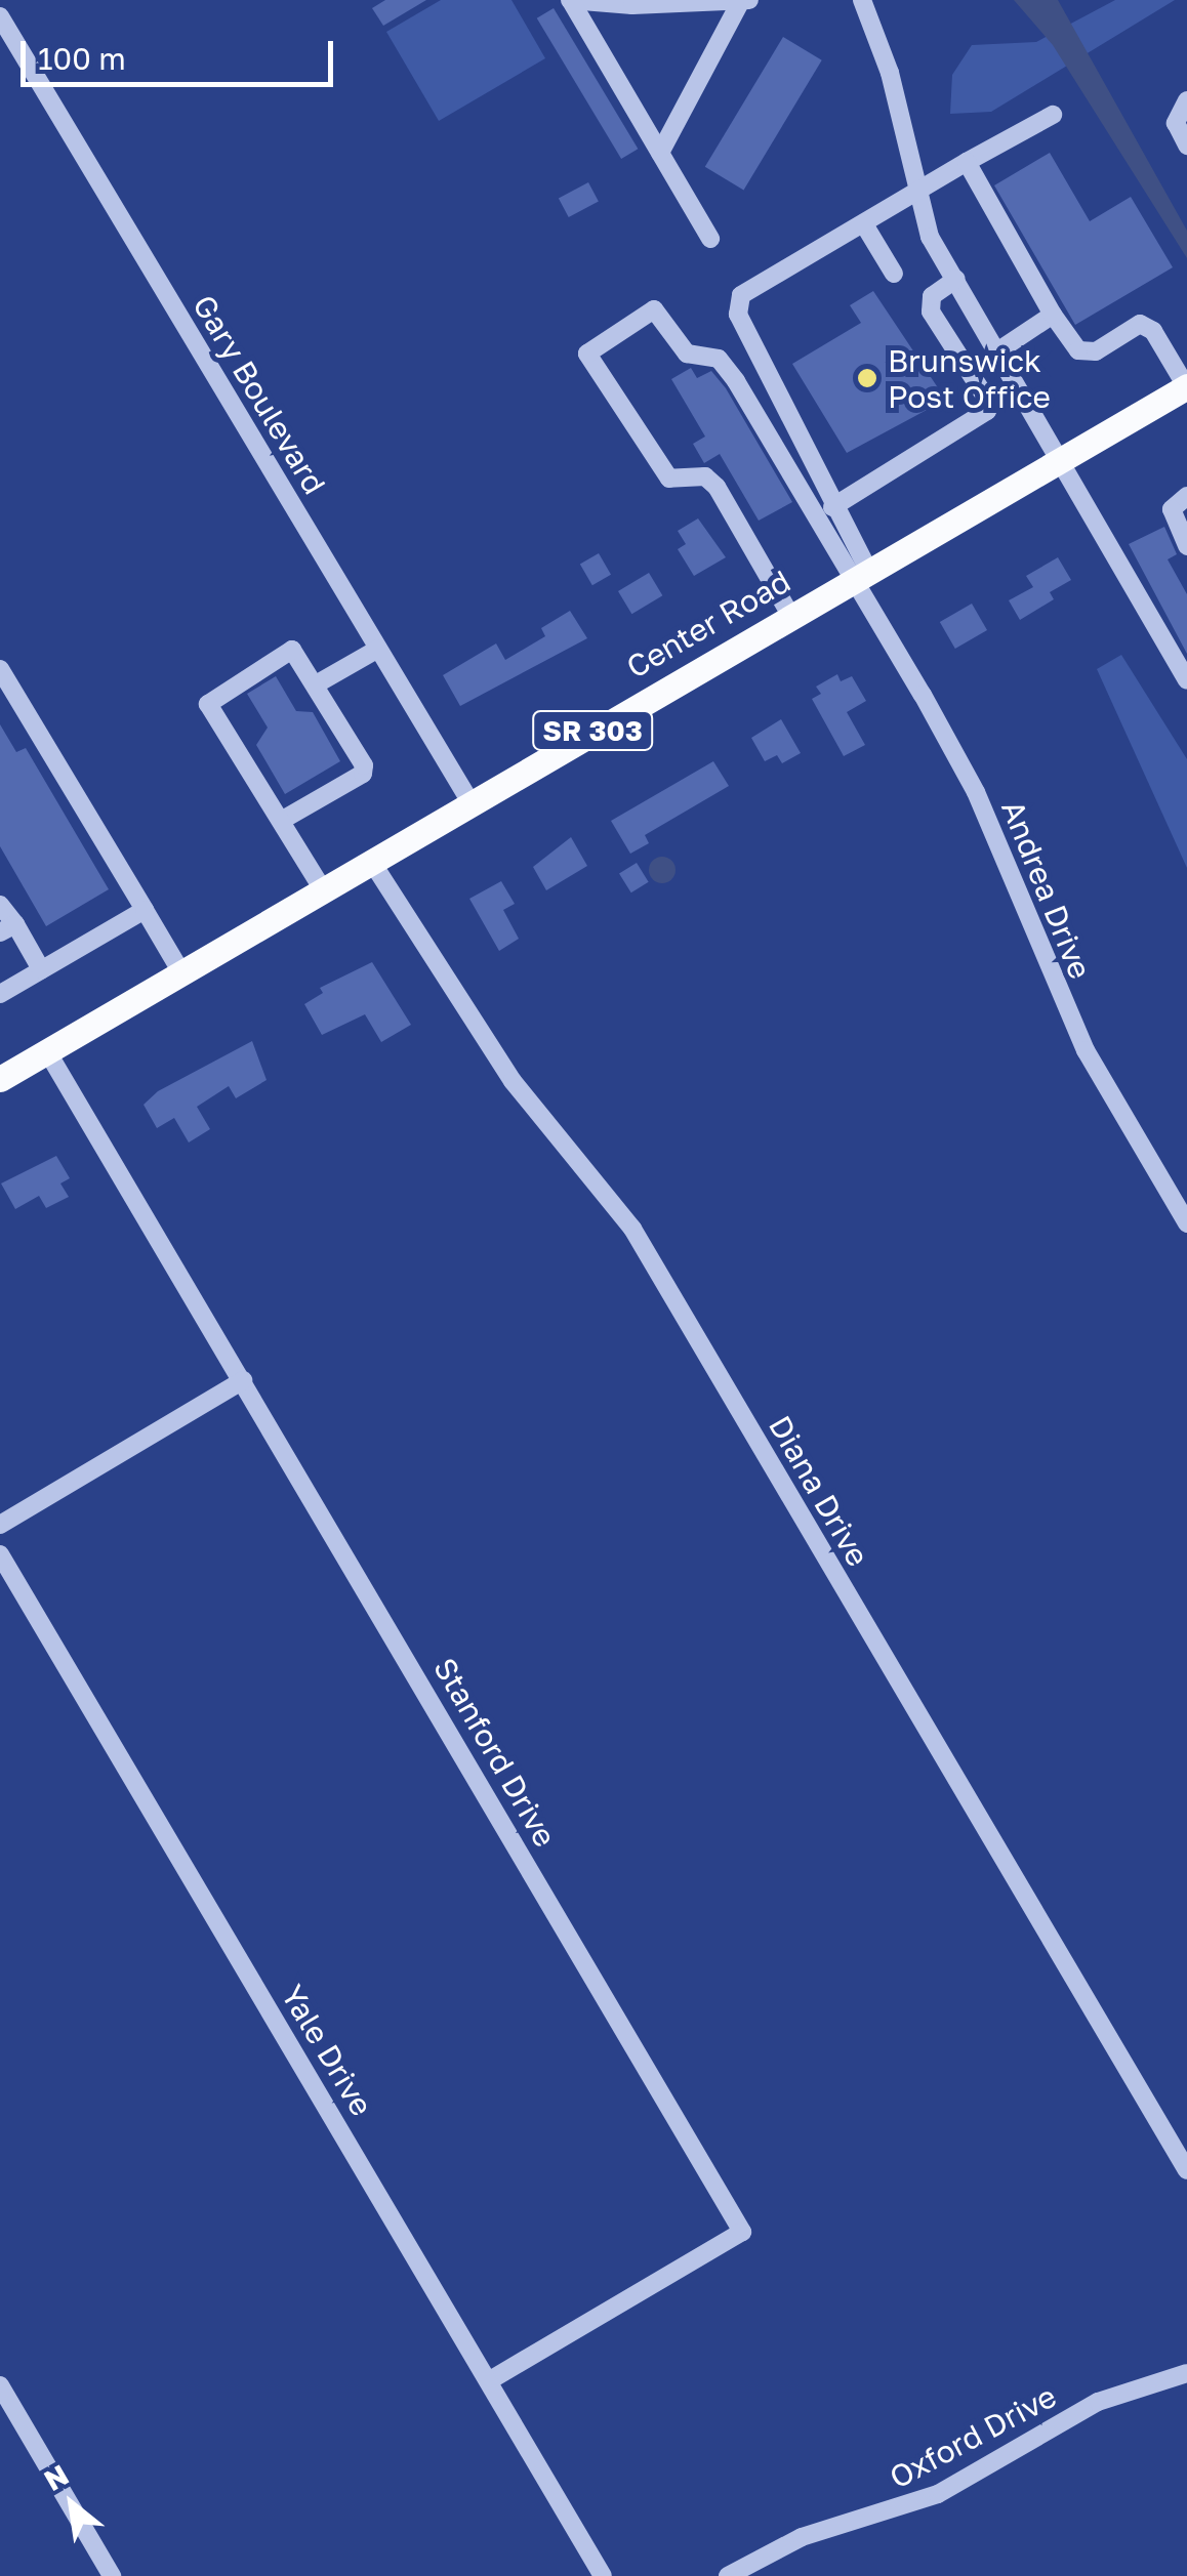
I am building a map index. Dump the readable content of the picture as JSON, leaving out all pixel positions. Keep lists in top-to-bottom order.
{
  "streets": {
    "main road": ["Center Road", "SR 303"],
    "street": [
      "Gary Boulevard",
      "Andrea Drive",
      "Diana Drive",
      "Stanford Drive",
      "Yale Drive",
      "Oxford Drive"
    ]
  },
  "crossings": [
    ["Gary Boulevard", "Center Road"],
    ["Center Road", "Andrea Drive"],
    ["Center Road", "Diana Drive"],
    ["Center Road", "Stanford Drive"],
    ["Stanford Drive", "Yale Drive"]
  ],
  "places": ["Brunswick Post Office"],
  "scale_bar": "100 m",
  "north": "top left"
}
